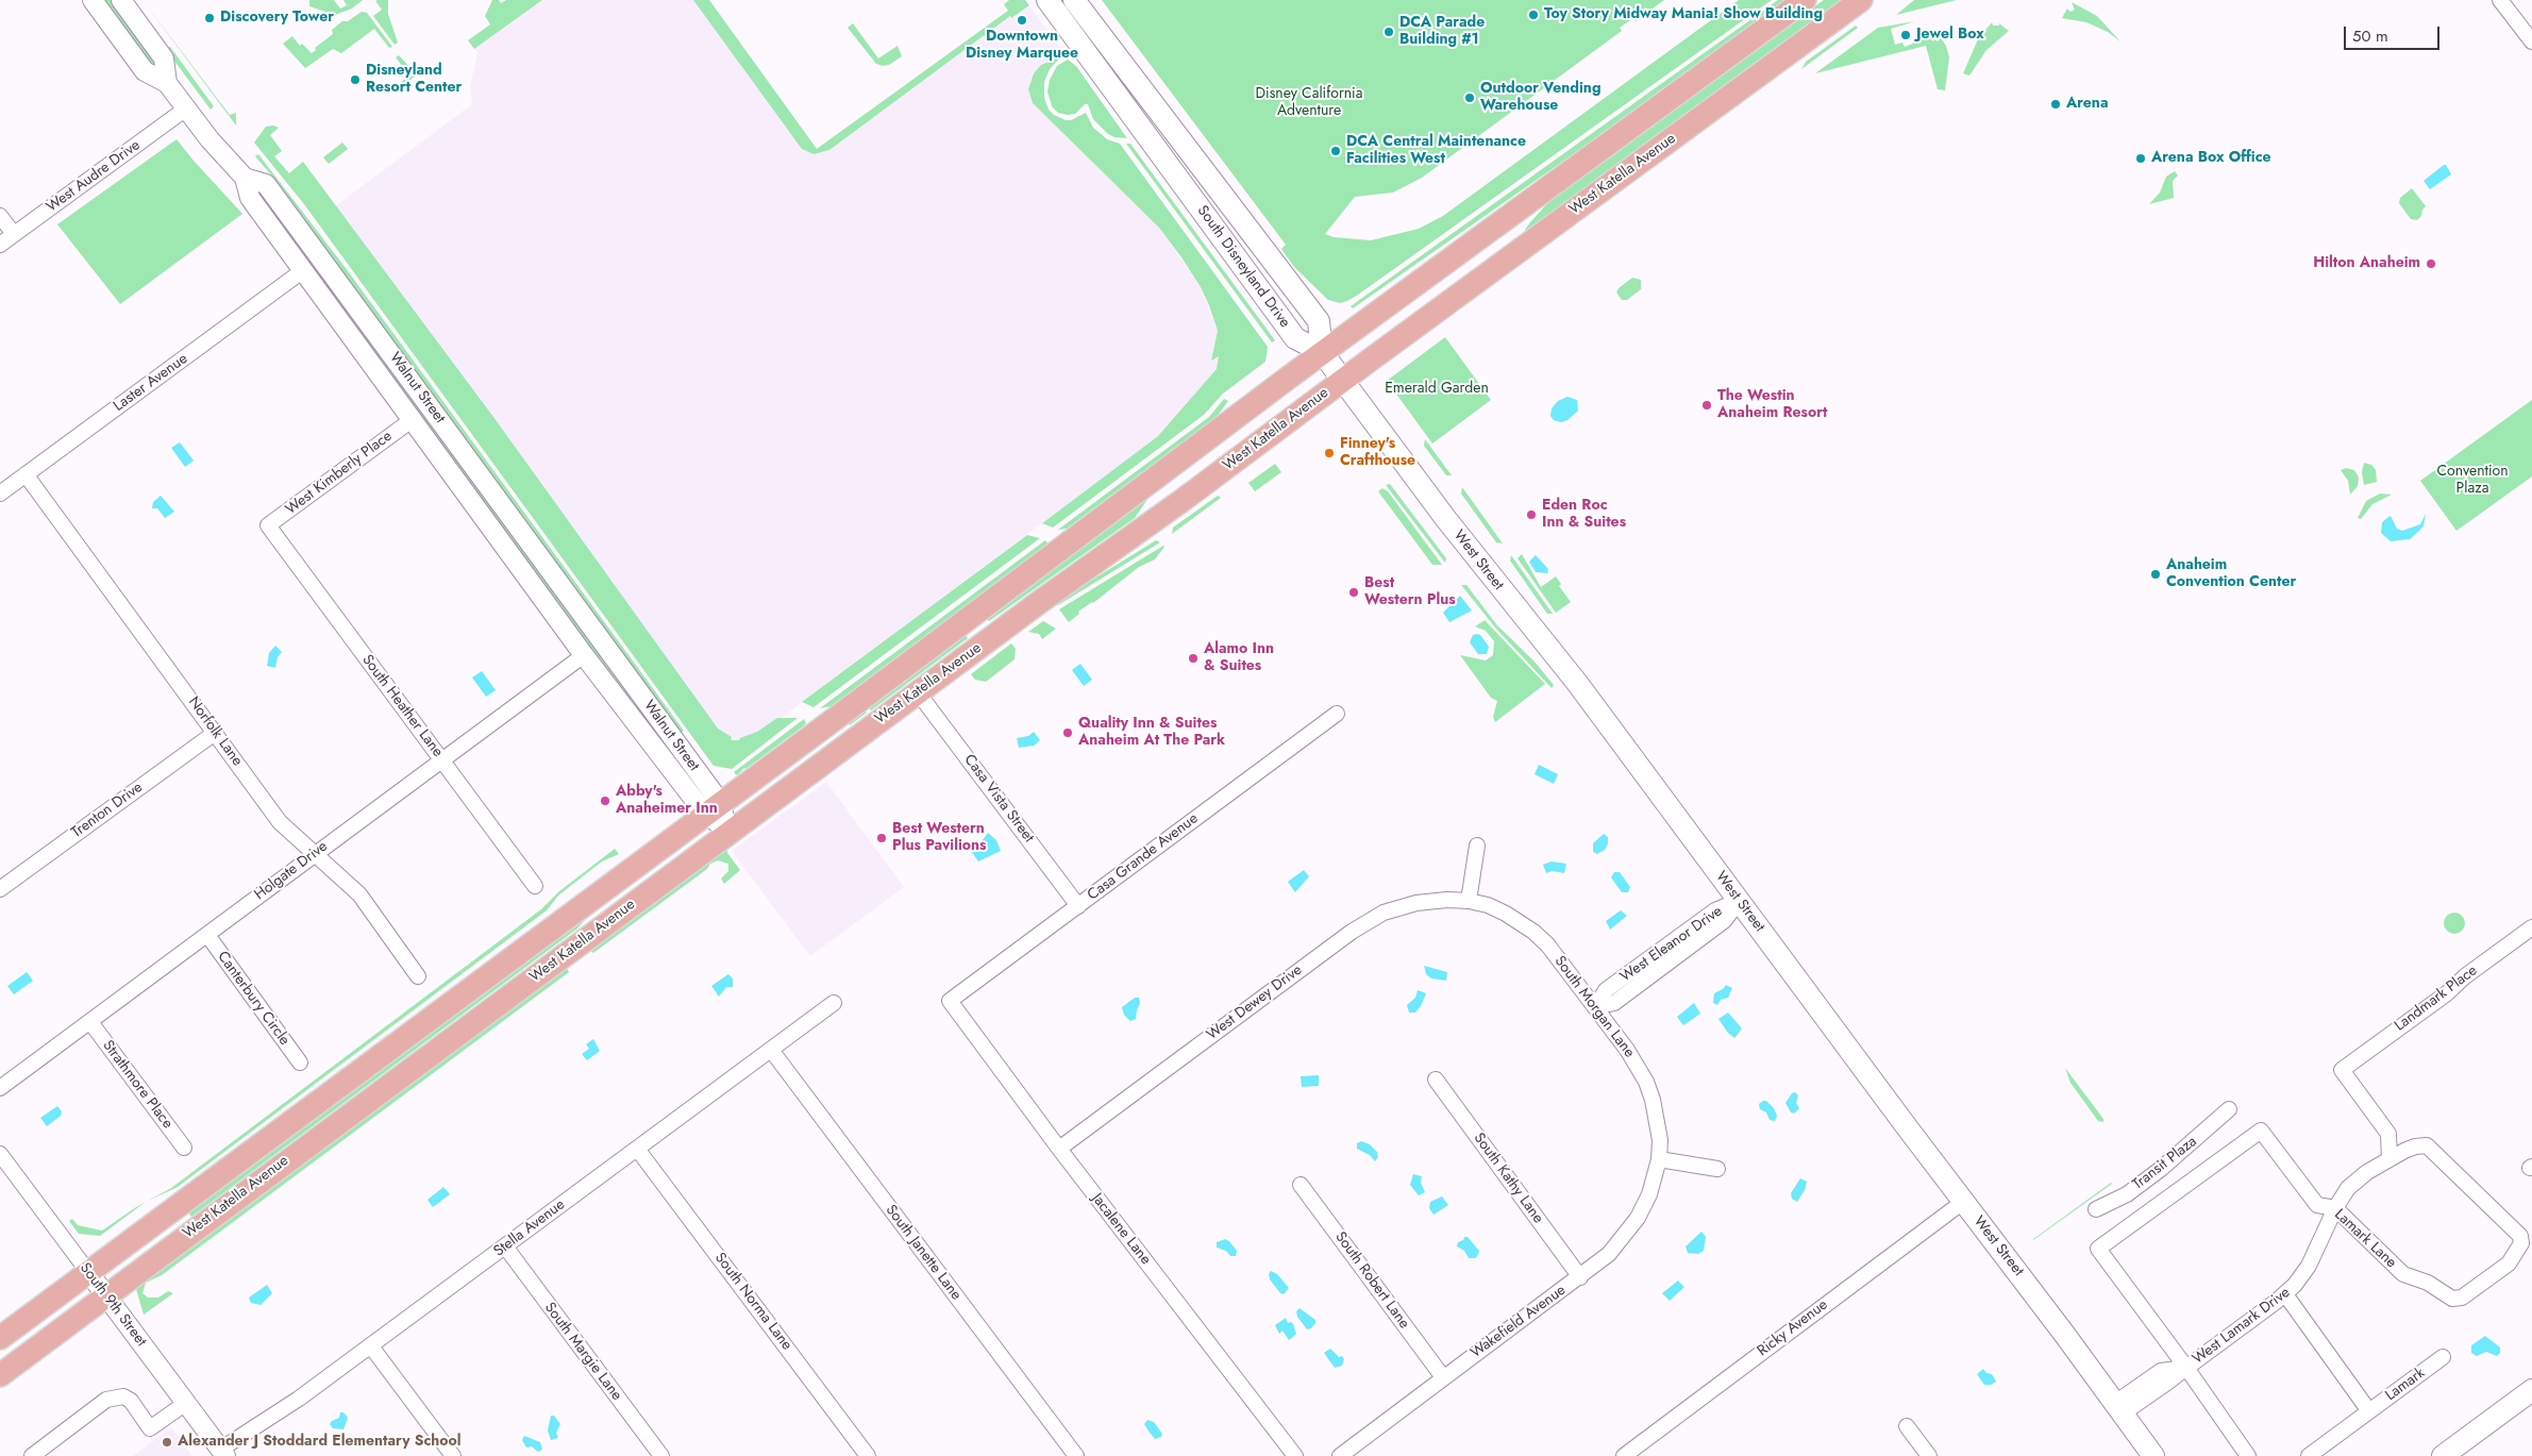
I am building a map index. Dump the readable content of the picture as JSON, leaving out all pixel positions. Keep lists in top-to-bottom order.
{
  "streets": {
    "main road": ["West Katella Avenue", "South Disneyland Drive", "West Street"],
    "street": [
      "West Audre Drive",
      "Laster Avenue",
      "Walnut Street",
      "West Kimberly Place",
      "South Heather Lane",
      "Norfolk Lane",
      "Casa Vista Street",
      "Trenton Drive",
      "Casa Grande Avenue",
      "Holgate Drive",
      "West Eleanor Drive",
      "Canterbury Circle",
      "Landmark Place",
      "West Dewey Drive",
      "South Morgan Lane",
      "Strathmore Place",
      "Transit Plaza",
      "South Kathy Lane",
      "Stella Avenue",
      "Jacalene Lane",
      "Lamark Lane",
      "South Janette Lane",
      "South Robert Lane",
      "South Norma Lane",
      "South 9th Street",
      "Wakefield Avenue",
      "West Lamark Drive",
      "Ricky Avenue",
      "South Margie Lane",
      "Lamark"
    ]
  },
  "crossings": [
    ["West Katella Avenue", "South Disneyland Drive"],
    ["West Katella Avenue", "Walnut Street"],
    ["West Katella Avenue", "West Street"],
    ["West Katella Avenue", "Casa Vista Street"],
    ["West Katella Avenue", "South 9th Street"],
    ["West Audre Drive", "Walnut Street"],
    ["South Disneyland Drive", "West Street"],
    ["Laster Avenue", "Walnut Street"],
    ["Laster Avenue", "Norfolk Lane"],
    ["Walnut Street", "West Kimberly Place"],
    ["Walnut Street", "Holgate Drive"],
    ["West Kimberly Place", "South Heather Lane"],
    ["West Street", "West Eleanor Drive"],
    ["West Street", "West Lamark Drive"],
    ["West Street", "Ricky Avenue"],
    ["South Heather Lane", "Holgate Drive"],
    ["Norfolk Lane", "Trenton Drive"],
    ["Norfolk Lane", "Holgate Drive"],
    ["Casa Vista Street", "Casa Grande Avenue"],
    ["Casa Grande Avenue", "Jacalene Lane"],
    ["Holgate Drive", "Canterbury Circle"],
    ["Holgate Drive", "Strathmore Place"],
    ["West Eleanor Drive", "South Morgan Lane"],
    ["Landmark Place", "Lamark Lane"],
    ["Landmark Place", "West Lamark Drive"],
    ["West Dewey Drive", "South Morgan Lane"],
    ["West Dewey Drive", "Jacalene Lane"],
    ["South Morgan Lane", "Wakefield Avenue"],
    ["South Kathy Lane", "Wakefield Avenue"],
    ["Stella Avenue", "South Janette Lane"],
    ["Stella Avenue", "South Norma Lane"],
    ["Stella Avenue", "South 9th Street"],
    ["Stella Avenue", "South Margie Lane"],
    ["Lamark Lane", "West Lamark Drive"],
    ["South Robert Lane", "Wakefield Avenue"]
  ],
  "parks": ["Disney California Adventure", "Emerald Garden", "Convention Plaza"],
  "places": [
    "Toy Story Midway Mania! Show Building",
    "Discovery Tower",
    "Downtown Disney Marquee",
    "DCA Parade Building #1",
    "Jewel Box",
    "Disneyland Resort Center",
    "Outdoor Vending Warehouse",
    "Arena",
    "DCA Central Maintenance Facilities West",
    "Arena Box Office",
    "Hilton Anaheim",
    "The Westin Anaheim Resort",
    "Finney's Crafthouse",
    "Eden Roc Inn & Suites",
    "Anaheim Convention Center",
    "Best Western Plus",
    "Alamo Inn & Suites",
    "Quality Inn & Suites Anaheim At The Park",
    "Abby's Anaheimer Inn",
    "Best Western Plus Pavilions",
    "Alexander J Stoddard Elementary School"
  ],
  "scale_bar": "50 m"
}
